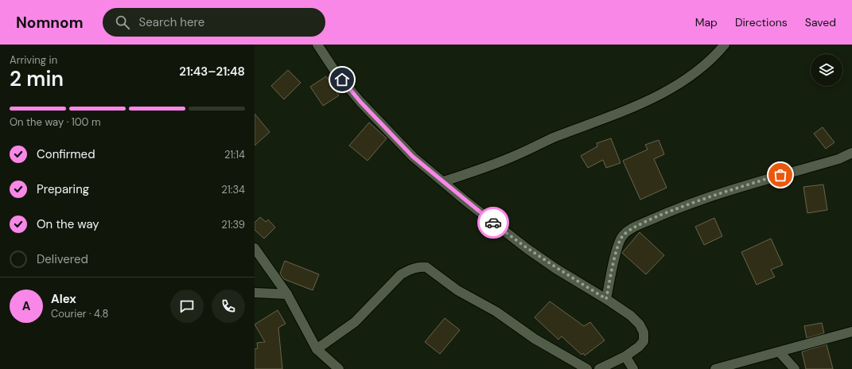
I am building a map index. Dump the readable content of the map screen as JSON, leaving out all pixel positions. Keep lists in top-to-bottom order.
{
  "page": {
    "header": "Nomnom",
    "search": "Search here",
    "nav": ["Map", "Directions", "Saved"],
    "heading": ["2 min", "Arriving in", "21:43–21:48"],
    "panel": ["Alex", "Courier · 4.8"],
    "bar": "On the way · 100 m",
    "list": [
      ["Confirmed", "21:14"],
      ["Preparing", "21:34"],
      ["On the way", "21:39"],
      "Delivered"
    ],
    "round": "A"
  }
}
